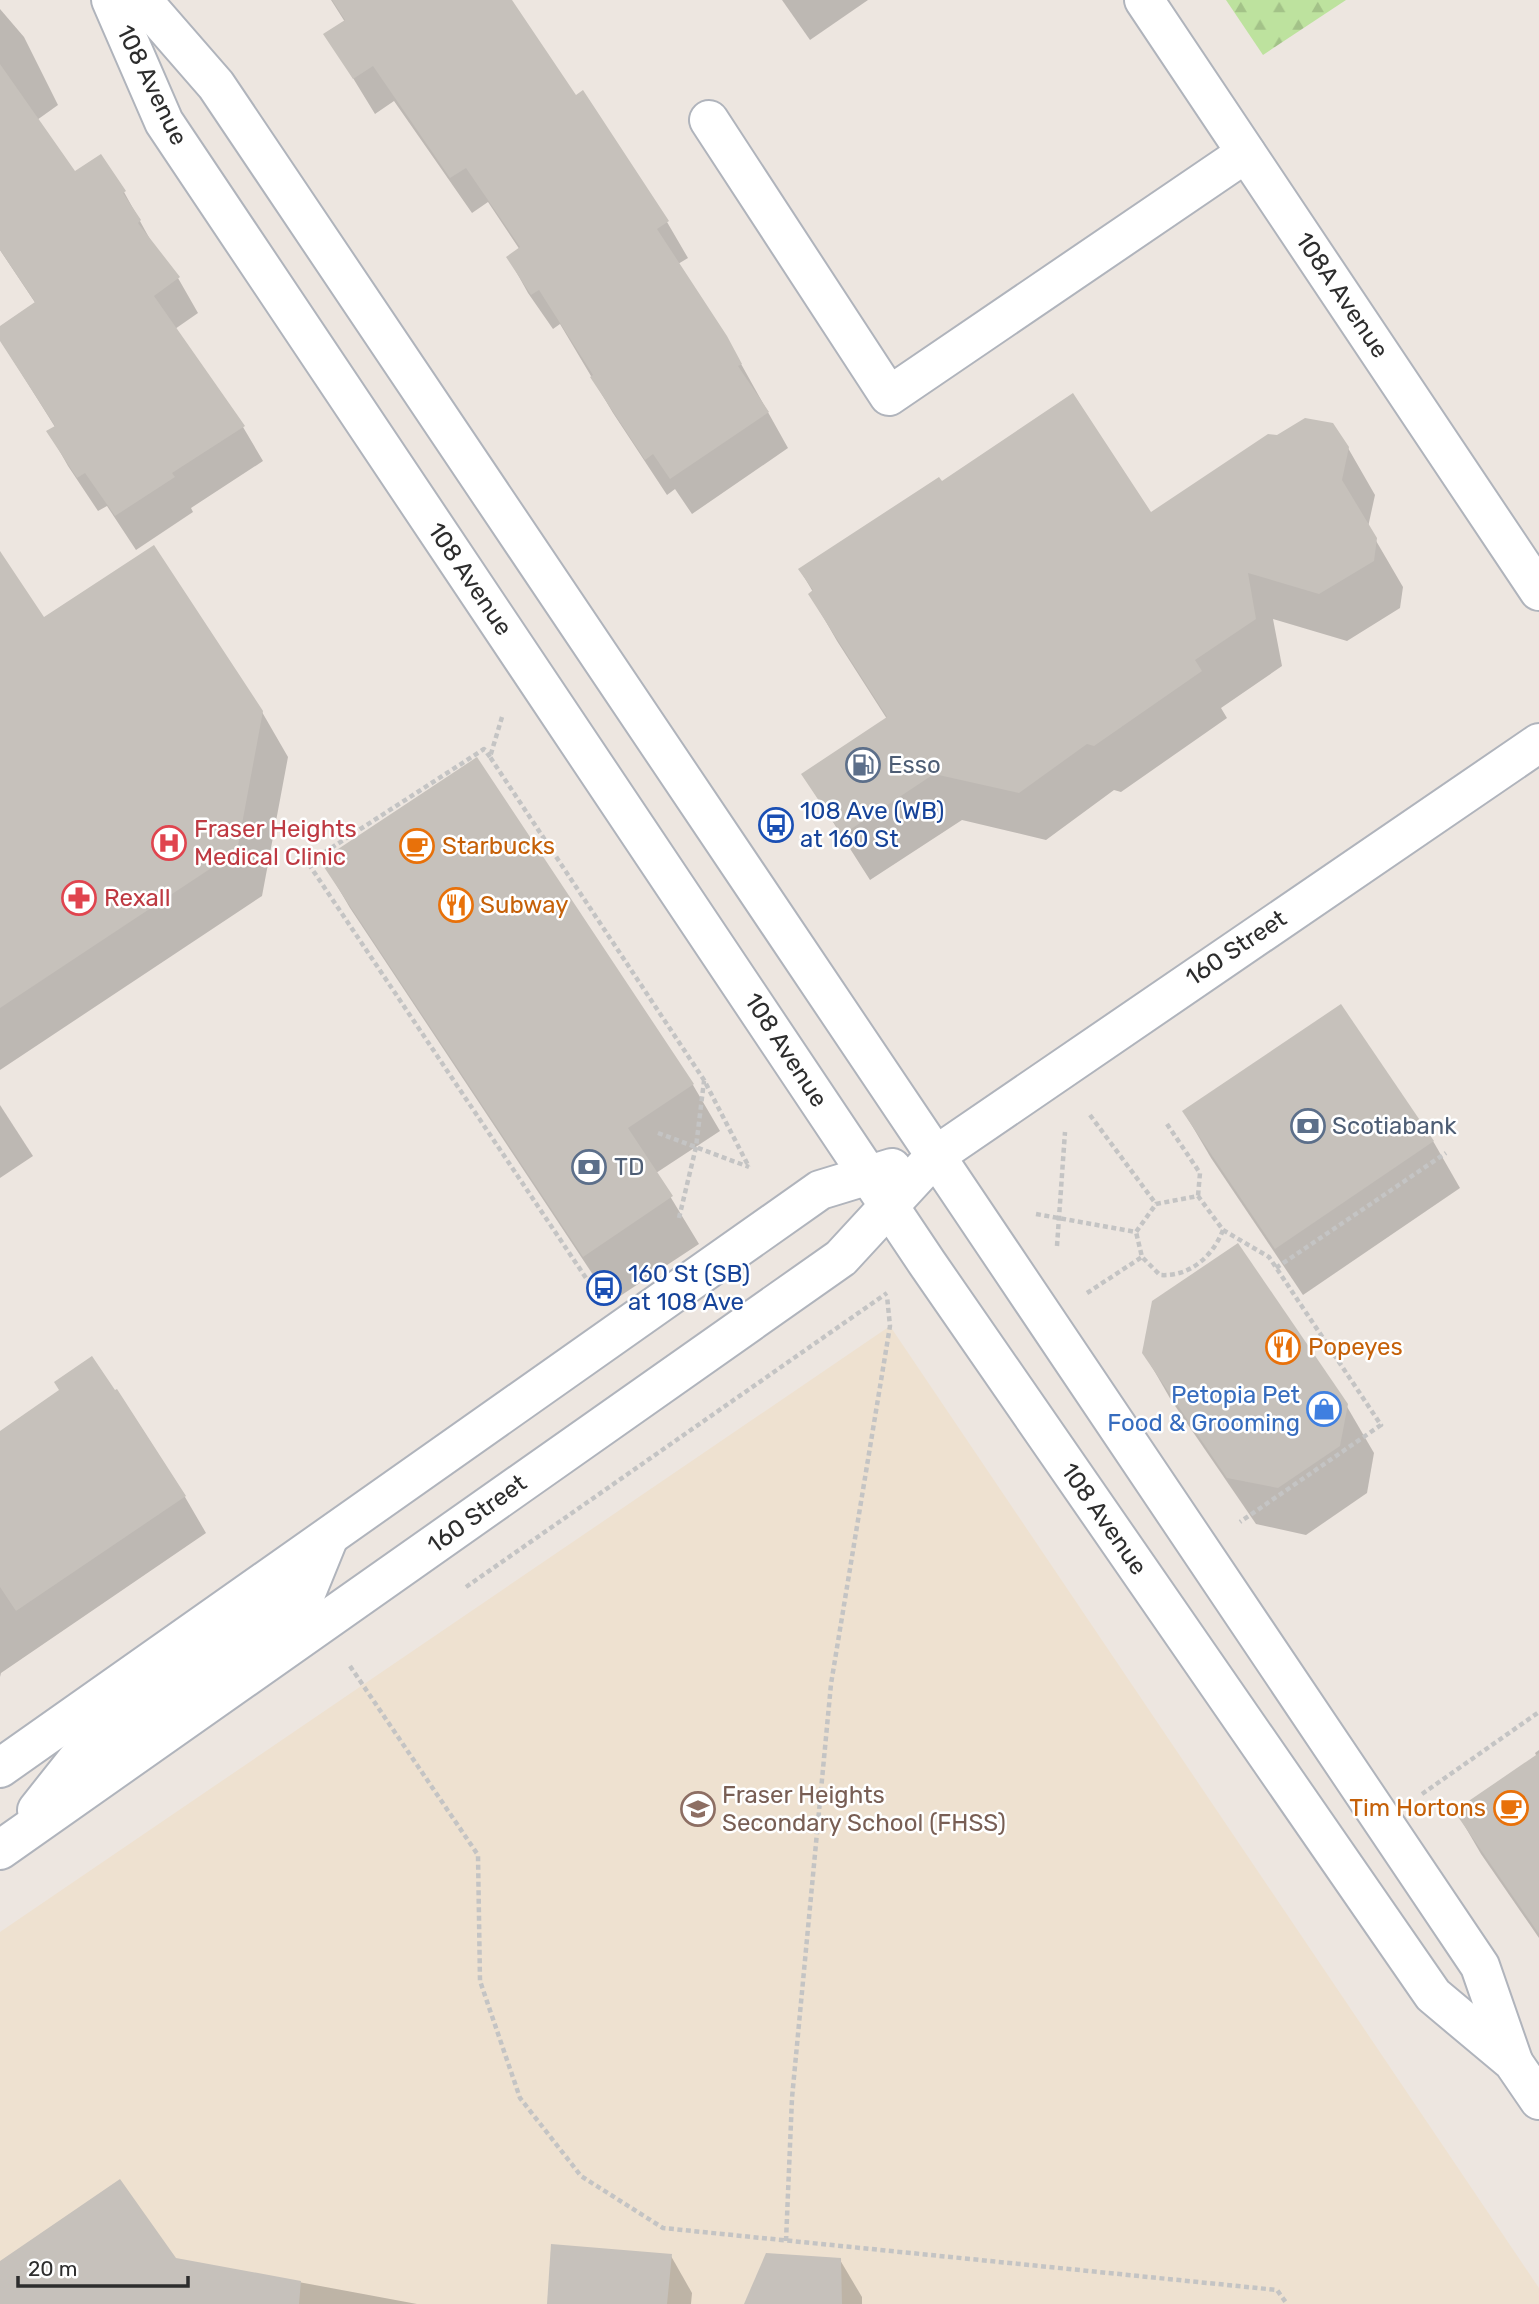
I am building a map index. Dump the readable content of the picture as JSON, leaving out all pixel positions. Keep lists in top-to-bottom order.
{
  "streets": {
    "street": ["108 Avenue", "108A Avenue", "160 Street"]
  },
  "crossings": [
    ["108 Avenue", "160 Street"]
  ],
  "places": {
    "fuel station": ["Esso"],
    "bus stop": ["108 Ave (WB) at 160 St", "160 St (SB) at 108 Ave"],
    "hospital": ["Fraser Heights Medical Clinic"],
    "cafe": ["Starbucks", "Tim Hortons"],
    "pharmacy": ["Rexall"],
    "restaurant": ["Subway", "Popeyes"],
    "bank": ["Scotiabank", "TD"],
    "shop": ["Petopia Pet Food & Grooming"],
    "school or university": ["Fraser Heights Secondary School (FHSS)"]
  },
  "scale_bar": "20 m"
}
